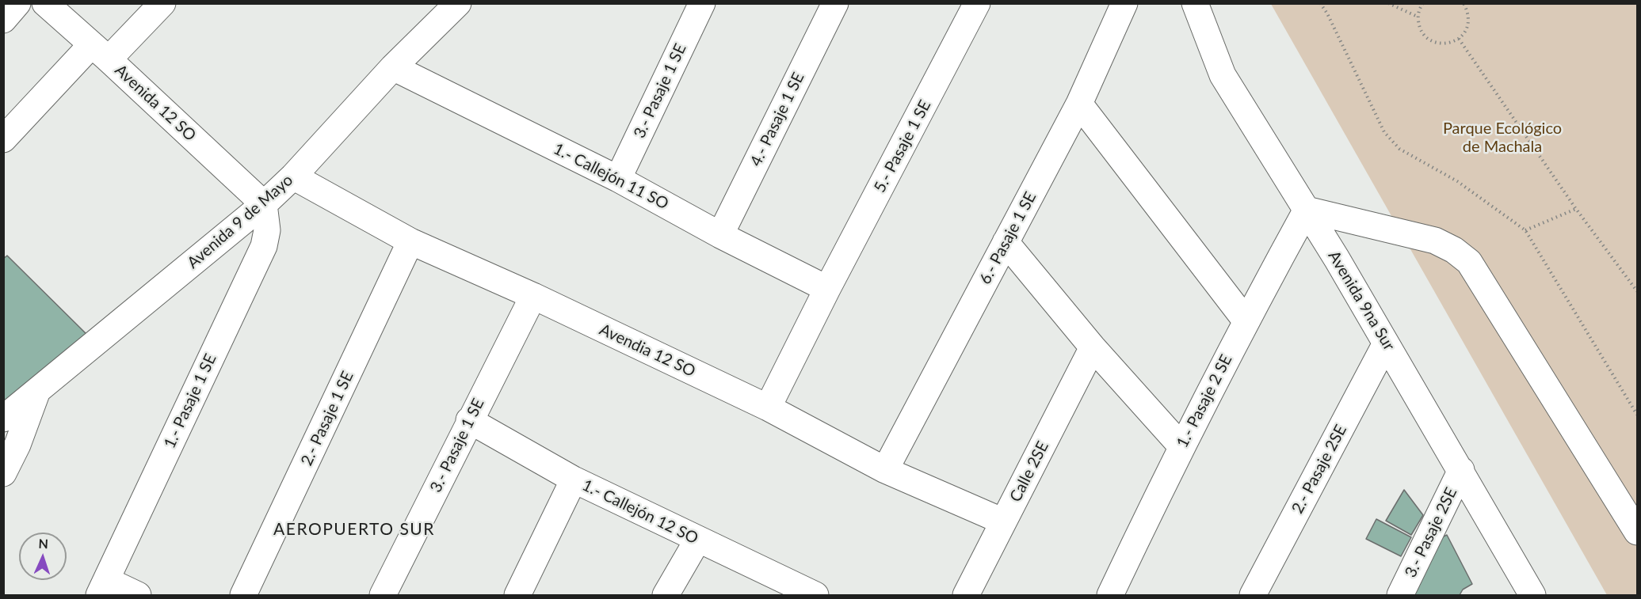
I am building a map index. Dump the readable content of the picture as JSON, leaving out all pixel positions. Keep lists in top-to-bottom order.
{
  "streets": {
    "street": [
      "3.- Pasaje 1 SE",
      "Avenida 12 SO",
      "4.- Pasaje 1 SE",
      "5.- Pasaje 1 SE",
      "1.- Callejón 11 SO",
      "Avenida 9 de Mayo",
      "6.- Pasaje 1 SE",
      "Avenida 9na Sur",
      "Avendia 12 SO",
      "1.- Pasaje 1 SE",
      "1.- Pasaje 2 SE",
      "2.- Pasaje 1 SE",
      "2.- Pasaje 2SE",
      "Calle 2SE",
      "1.- Callejón 12 SO",
      "3.- Pasaje 2SE"
    ]
  },
  "crossings": [
    ["3.- Pasaje 1 SE", "1.- Callejón 11 SO"],
    ["3.- Pasaje 1 SE", "Avendia 12 SO"],
    ["3.- Pasaje 1 SE", "1.- Callejón 12 SO"],
    ["Avenida 12 SO", "Avenida 9 de Mayo"],
    ["Avenida 12 SO", "1.- Pasaje 1 SE"],
    ["4.- Pasaje 1 SE", "1.- Callejón 11 SO"],
    ["5.- Pasaje 1 SE", "1.- Callejón 11 SO"],
    ["5.- Pasaje 1 SE", "Avendia 12 SO"],
    ["1.- Callejón 11 SO", "Avenida 9 de Mayo"],
    ["Avenida 9 de Mayo", "Avendia 12 SO"],
    ["Avenida 9 de Mayo", "1.- Pasaje 1 SE"],
    ["6.- Pasaje 1 SE", "Avendia 12 SO"],
    ["Avenida 9na Sur", "1.- Pasaje 2 SE"],
    ["Avenida 9na Sur", "2.- Pasaje 2SE"],
    ["Avenida 9na Sur", "3.- Pasaje 2SE"],
    ["Avendia 12 SO", "2.- Pasaje 1 SE"],
    ["Avendia 12 SO", "Calle 2SE"]
  ],
  "districts": ["AEROPUERTO SUR"],
  "parks": ["Parque Ecológico de Machala"],
  "north": "top"
}
